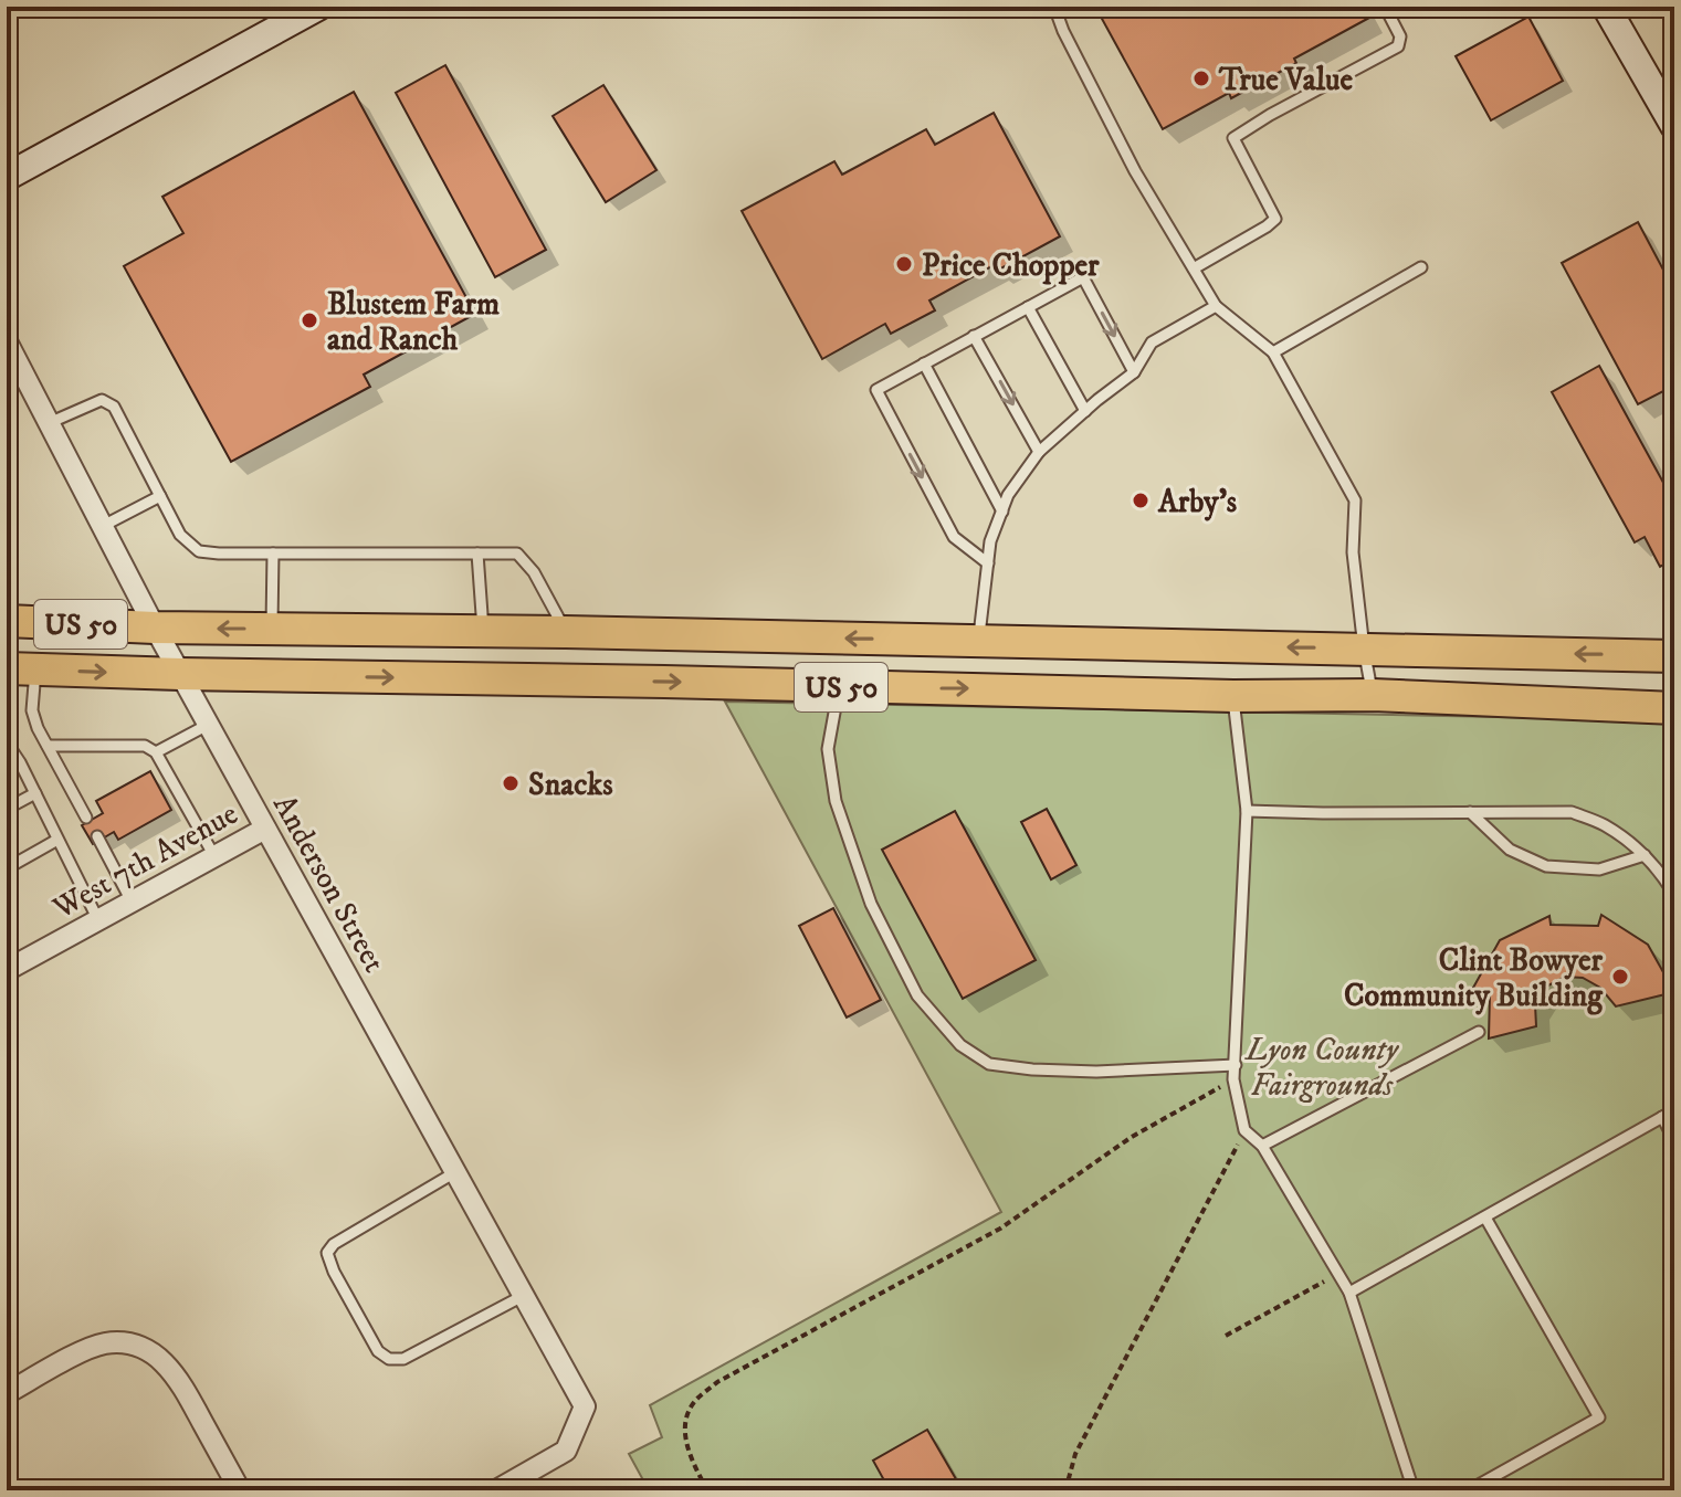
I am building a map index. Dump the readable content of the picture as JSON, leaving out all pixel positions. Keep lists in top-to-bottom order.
{
  "streets": {
    "main road": ["US 50"],
    "street": ["West 7th Avenue", "Anderson Street"]
  },
  "crossings": [
    ["US 50", "Anderson Street"],
    ["West 7th Avenue", "Anderson Street"]
  ],
  "parks": ["Lyon County Fairgrounds"],
  "places": [
    "True Value",
    "Price Chopper",
    "Blustem Farm and Ranch",
    "Arby's",
    "Snacks",
    "Clint Bowyer Community Building"
  ]
}
